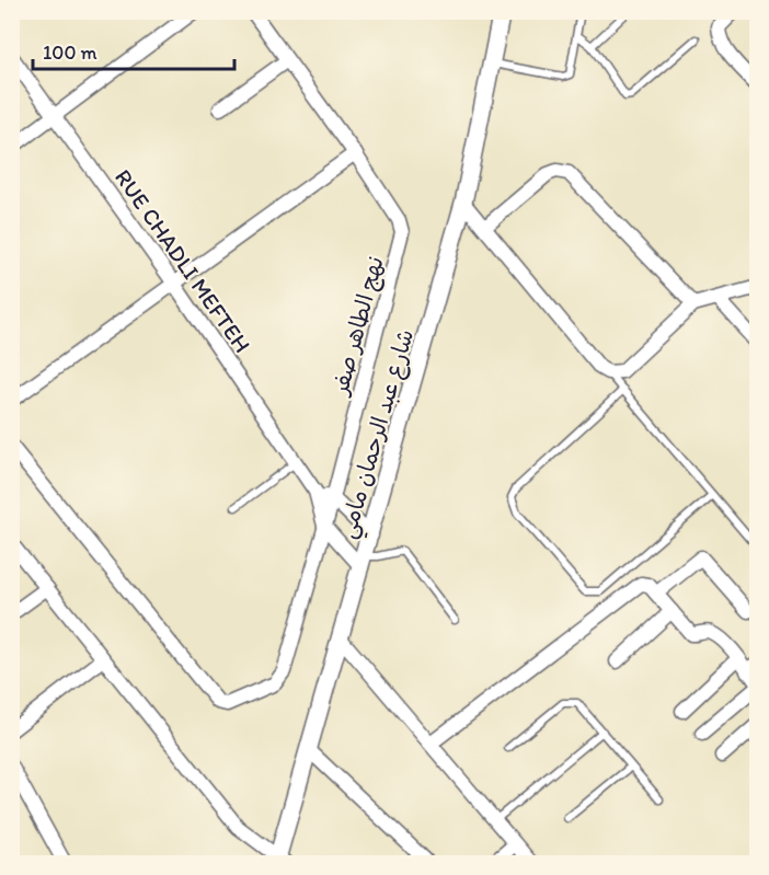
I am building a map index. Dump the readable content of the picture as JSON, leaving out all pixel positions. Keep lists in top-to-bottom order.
{
  "streets": {
    "street": ["RUE CHADLI MEFTEH", "نهج الطاهر صفر", "شارع عبد الرحمان مامي"]
  },
  "crossings": [
    ["RUE CHADLI MEFTEH", "نهج الطاهر صفر"]
  ],
  "scale_bar": "100 m"
}
